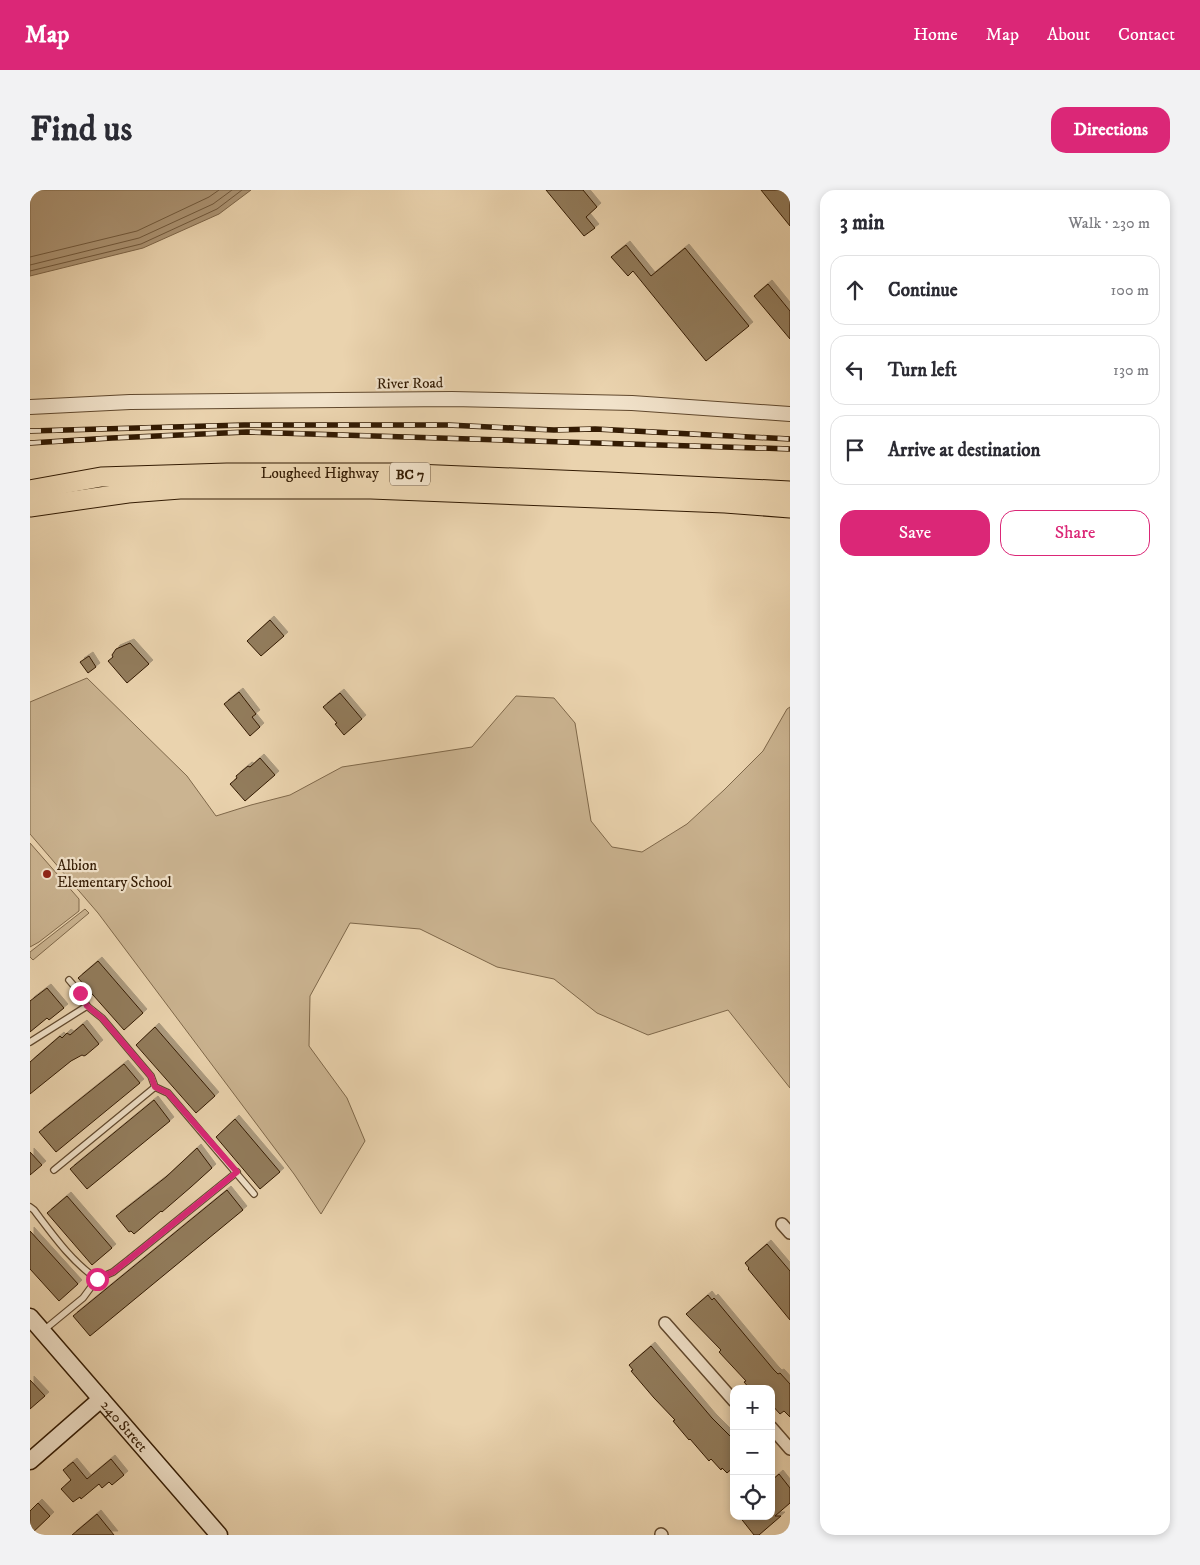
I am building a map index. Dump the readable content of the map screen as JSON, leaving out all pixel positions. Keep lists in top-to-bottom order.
{
  "streets": {
    "highway": ["Lougheed Highway", "BC 7"],
    "main road": ["240 Street"],
    "street": ["River Road"]
  },
  "places": ["Albion Elementary School"],
  "page": {
    "header": "Map",
    "nav": [
      "Home",
      "Map",
      "About",
      "Contact"
    ],
    "buttons": [
      "Directions",
      ["Save", "Share"]
    ],
    "title": "Find us",
    "heading": ["3 min", "Walk · 230 m"],
    "list": [
      ["Continue", "100 m"],
      ["Turn left", "130 m"],
      "Arrive at destination"
    ],
    "map_buttons": ["+", "−"]
  }
}
